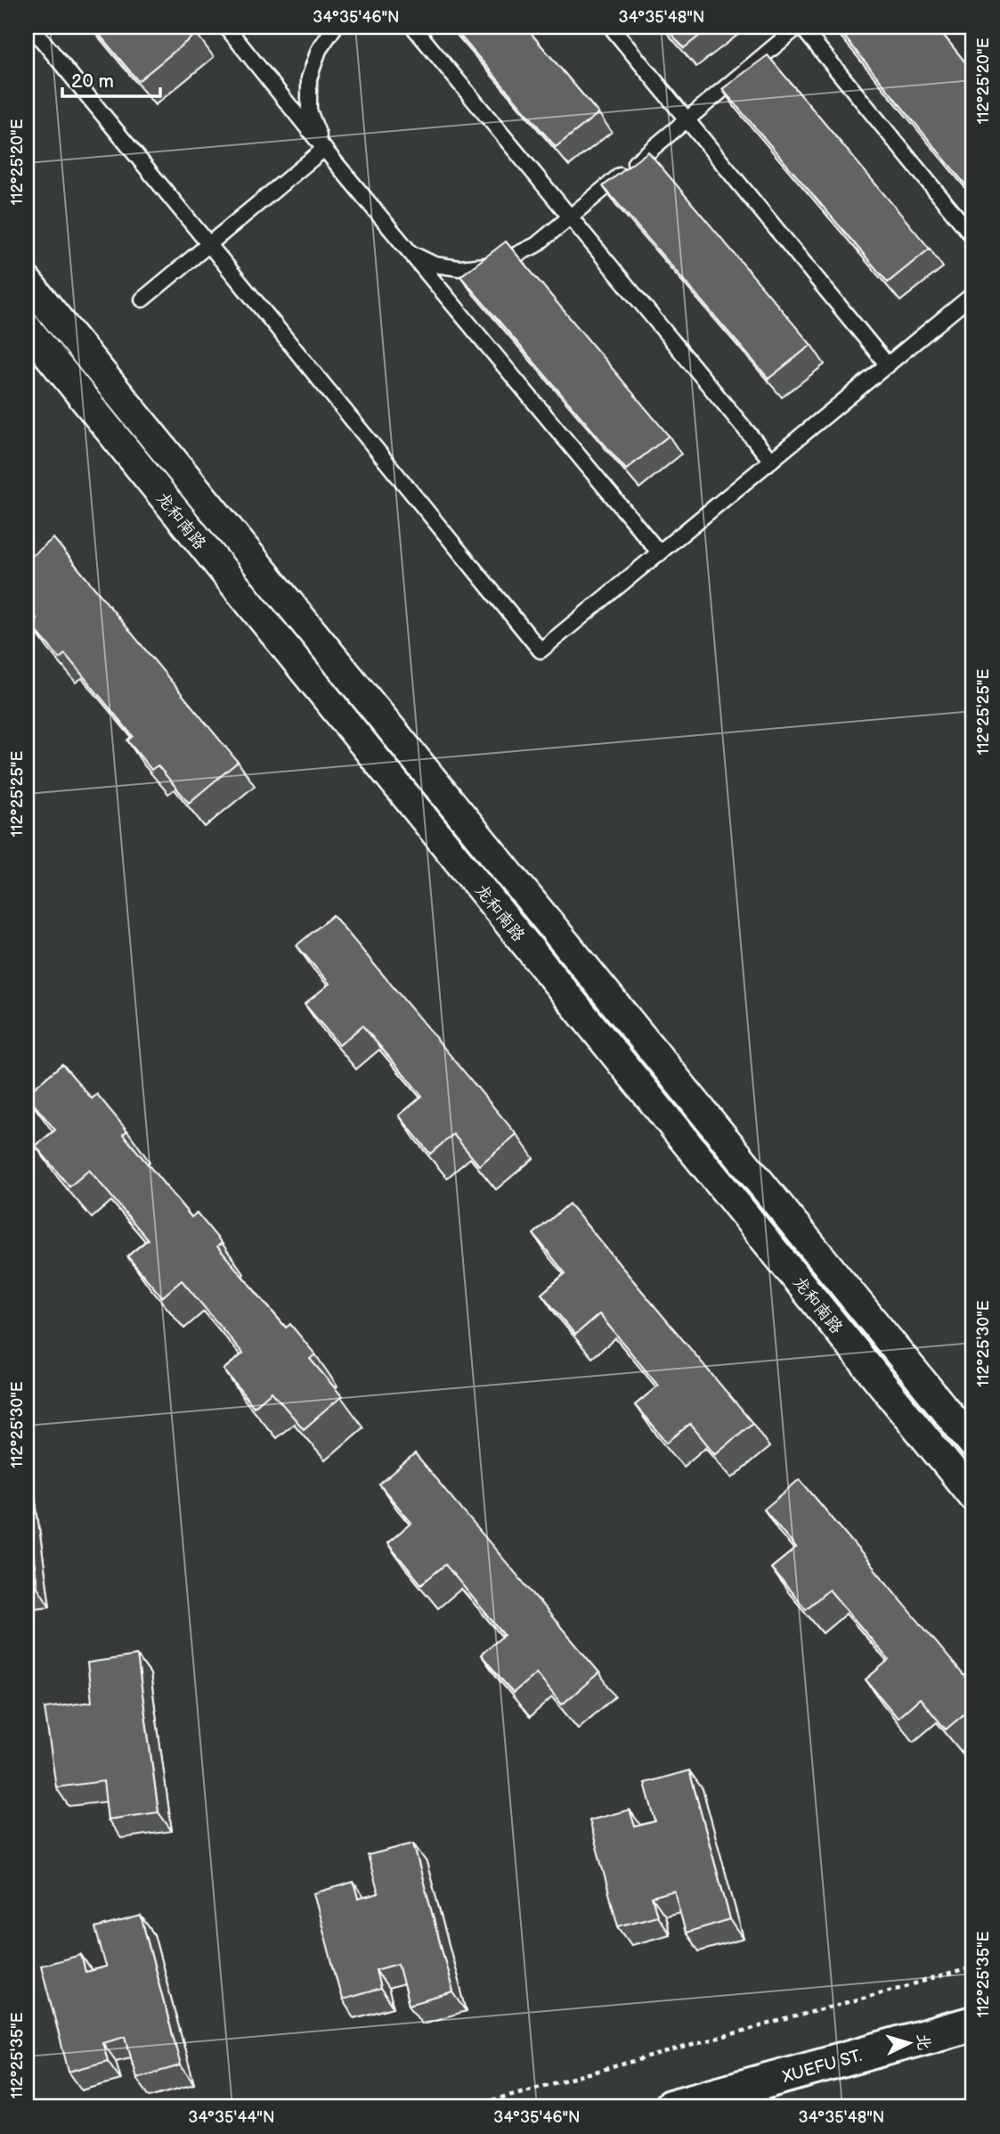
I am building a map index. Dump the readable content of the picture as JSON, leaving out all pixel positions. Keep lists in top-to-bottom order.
{
  "streets": {
    "main road": ["XUEFU ST."],
    "street": ["龙和南路"]
  },
  "scale_bar": "20 m",
  "north": "right",
  "coordinates": [
    "34°35'46\"N",
    "34°35'48\"N",
    "112°25'20\"E",
    "112°25'25\"E",
    "112°25'30\"E",
    "112°25'35\"E",
    "34°35'44\"N"
  ]
}
